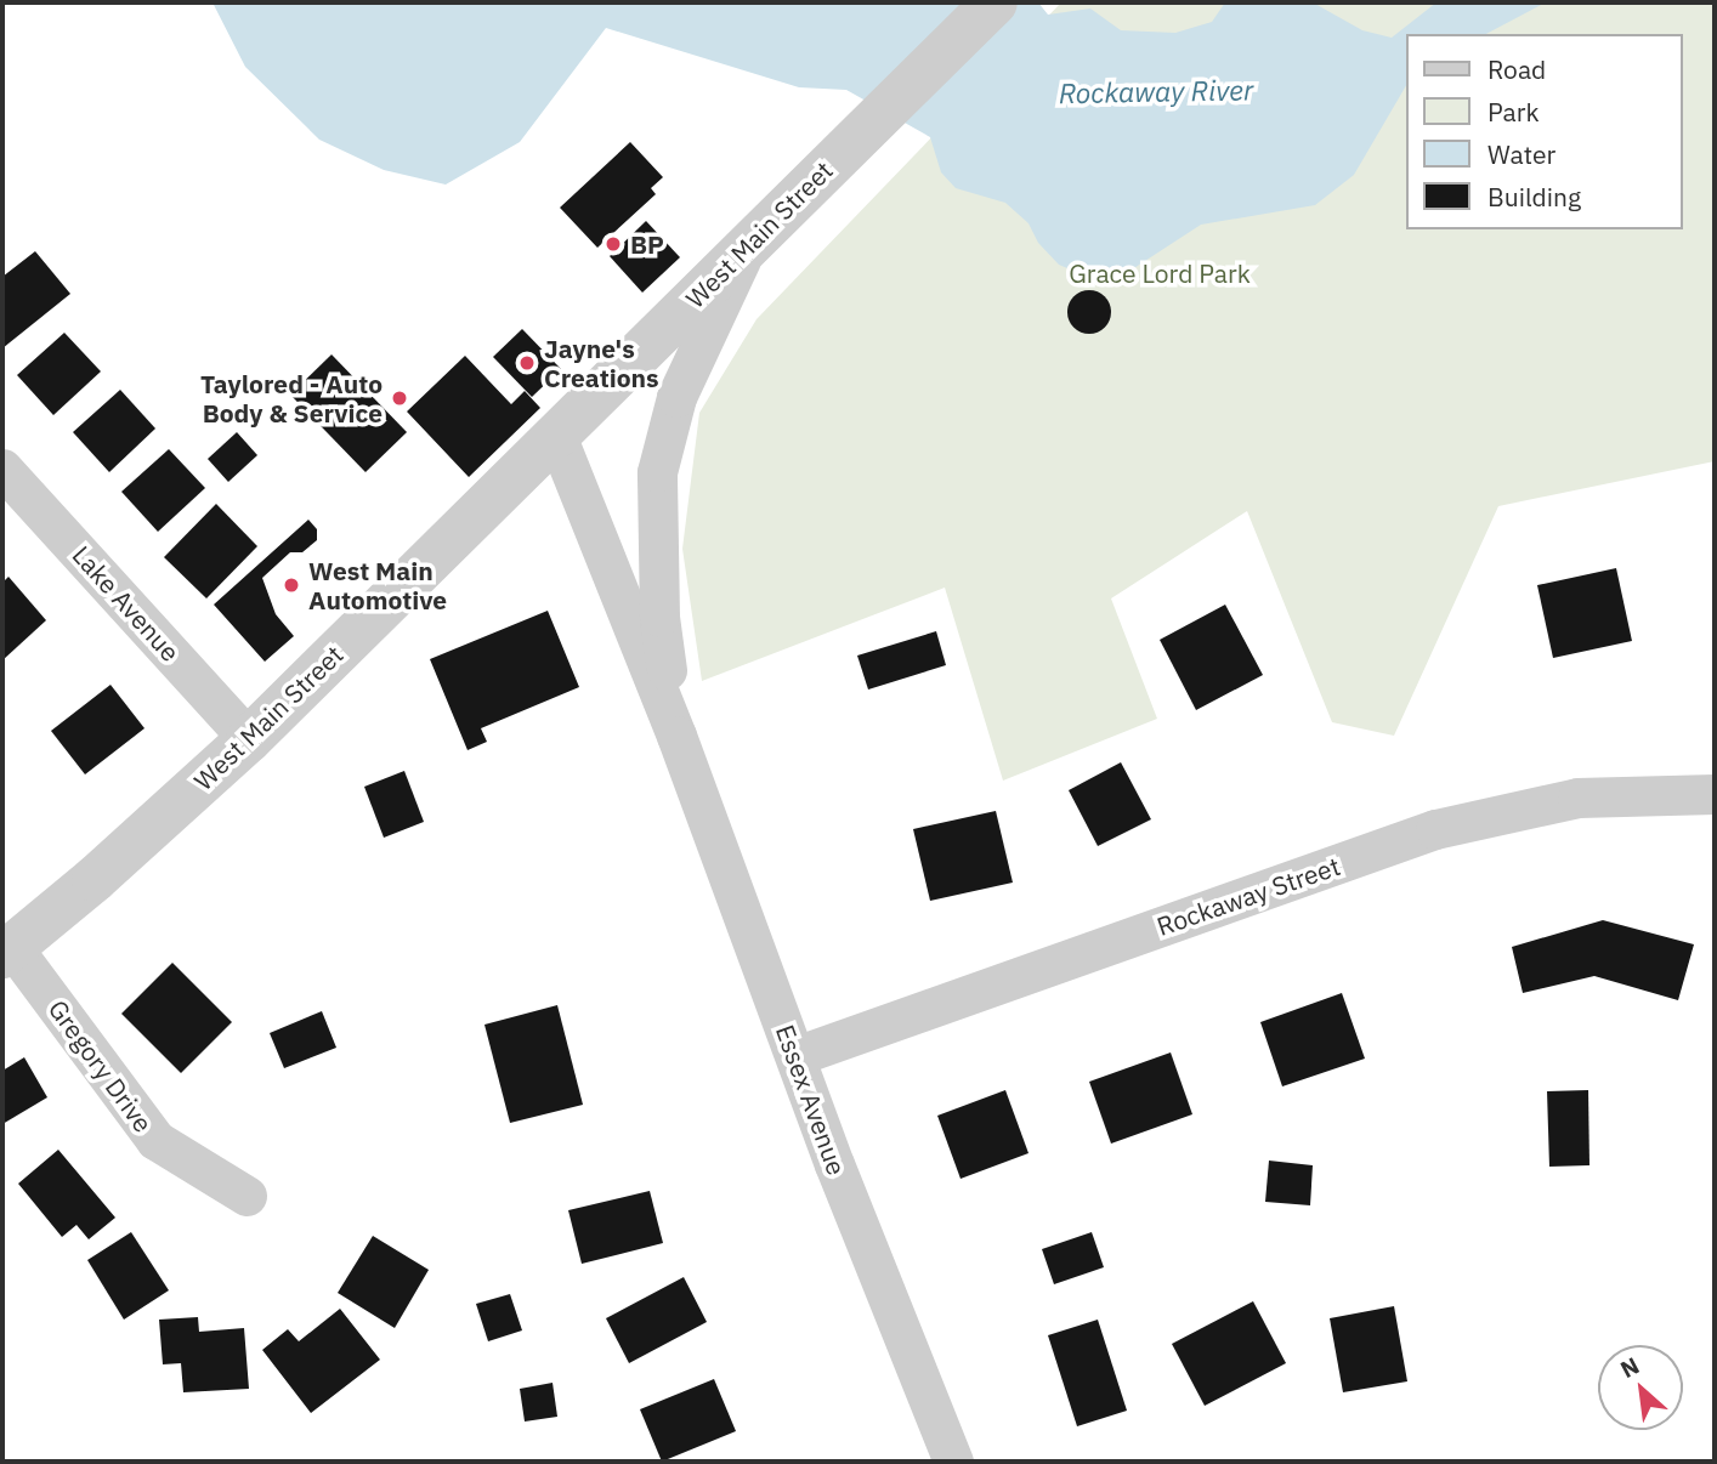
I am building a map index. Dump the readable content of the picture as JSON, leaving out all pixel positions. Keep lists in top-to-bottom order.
{
  "streets": {
    "street": [
      "West Main Street",
      "Lake Avenue",
      "Rockaway Street",
      "Gregory Drive",
      "Essex Avenue"
    ]
  },
  "crossings": [
    ["West Main Street", "Lake Avenue"],
    ["West Main Street", "Gregory Drive"],
    ["West Main Street", "Essex Avenue"],
    ["Rockaway Street", "Essex Avenue"]
  ],
  "water": ["Rockaway River"],
  "parks": ["Grace Lord Park"],
  "places": [
    "BP",
    "Jayne's Creations",
    "Taylored - Auto Body & Service",
    "West Main Automotive"
  ],
  "legend": [
    "Road",
    "Park",
    "Water",
    "Building"
  ],
  "north": "top left"
}
